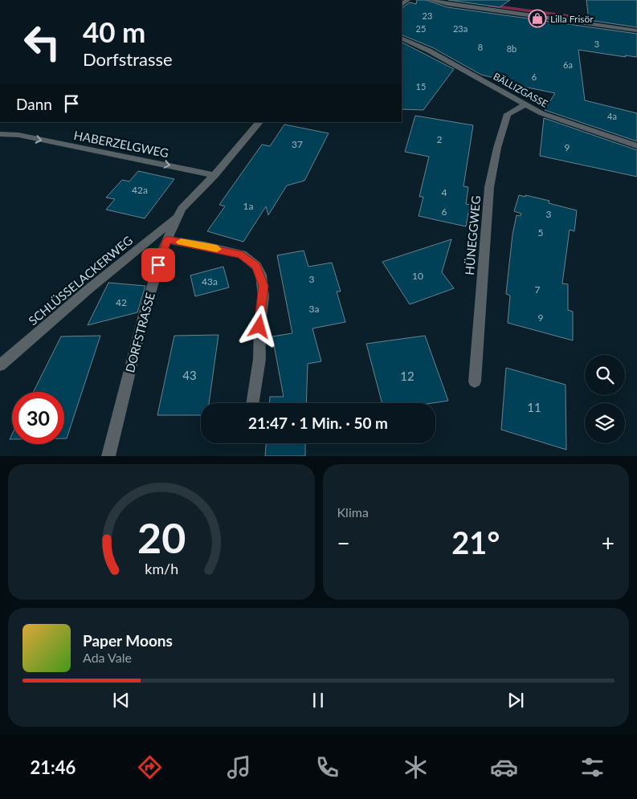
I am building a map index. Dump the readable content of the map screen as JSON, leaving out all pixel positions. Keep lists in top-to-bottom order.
{
  "streets": {
    "street": [
      "BÄLLIZGASSE",
      "HABERZELGWEG",
      "HÜNEGGWEG",
      "SCHLÜSSELACKERWEG",
      "DORFSTRASSE"
    ]
  },
  "crossings": [
    ["BÄLLIZGASSE", "HÜNEGGWEG"],
    ["HABERZELGWEG", "DORFSTRASSE"],
    ["SCHLÜSSELACKERWEG", "DORFSTRASSE"]
  ],
  "one_way": ["HABERZELGWEG"],
  "places": {
    "shop": ["Lilla Frisör"]
  },
  "house_numbers": [
    "23",
    "25",
    "23a",
    "3",
    "8",
    "8b",
    "6a",
    "6",
    "15",
    "4a",
    "2",
    "37",
    "9",
    "42a",
    "4",
    "1a",
    "6",
    "3",
    "5",
    "10",
    "3",
    "43a",
    "7",
    "42",
    "3a",
    "9",
    "43",
    "12",
    "11"
  ],
  "page": {
    "turn": ["40 m", "Dorfstrasse"],
    "then": "Dann",
    "limit": "30",
    "trip": "21:47 · 1 Min. · 50 m",
    "tile": "Klima",
    "heat": ["−", "21°", "+"],
    "song": ["Paper Moons", "Ada Vale"],
    "tabs": "21:46",
    "gauge": ["20", "km/h"]
  }
}
